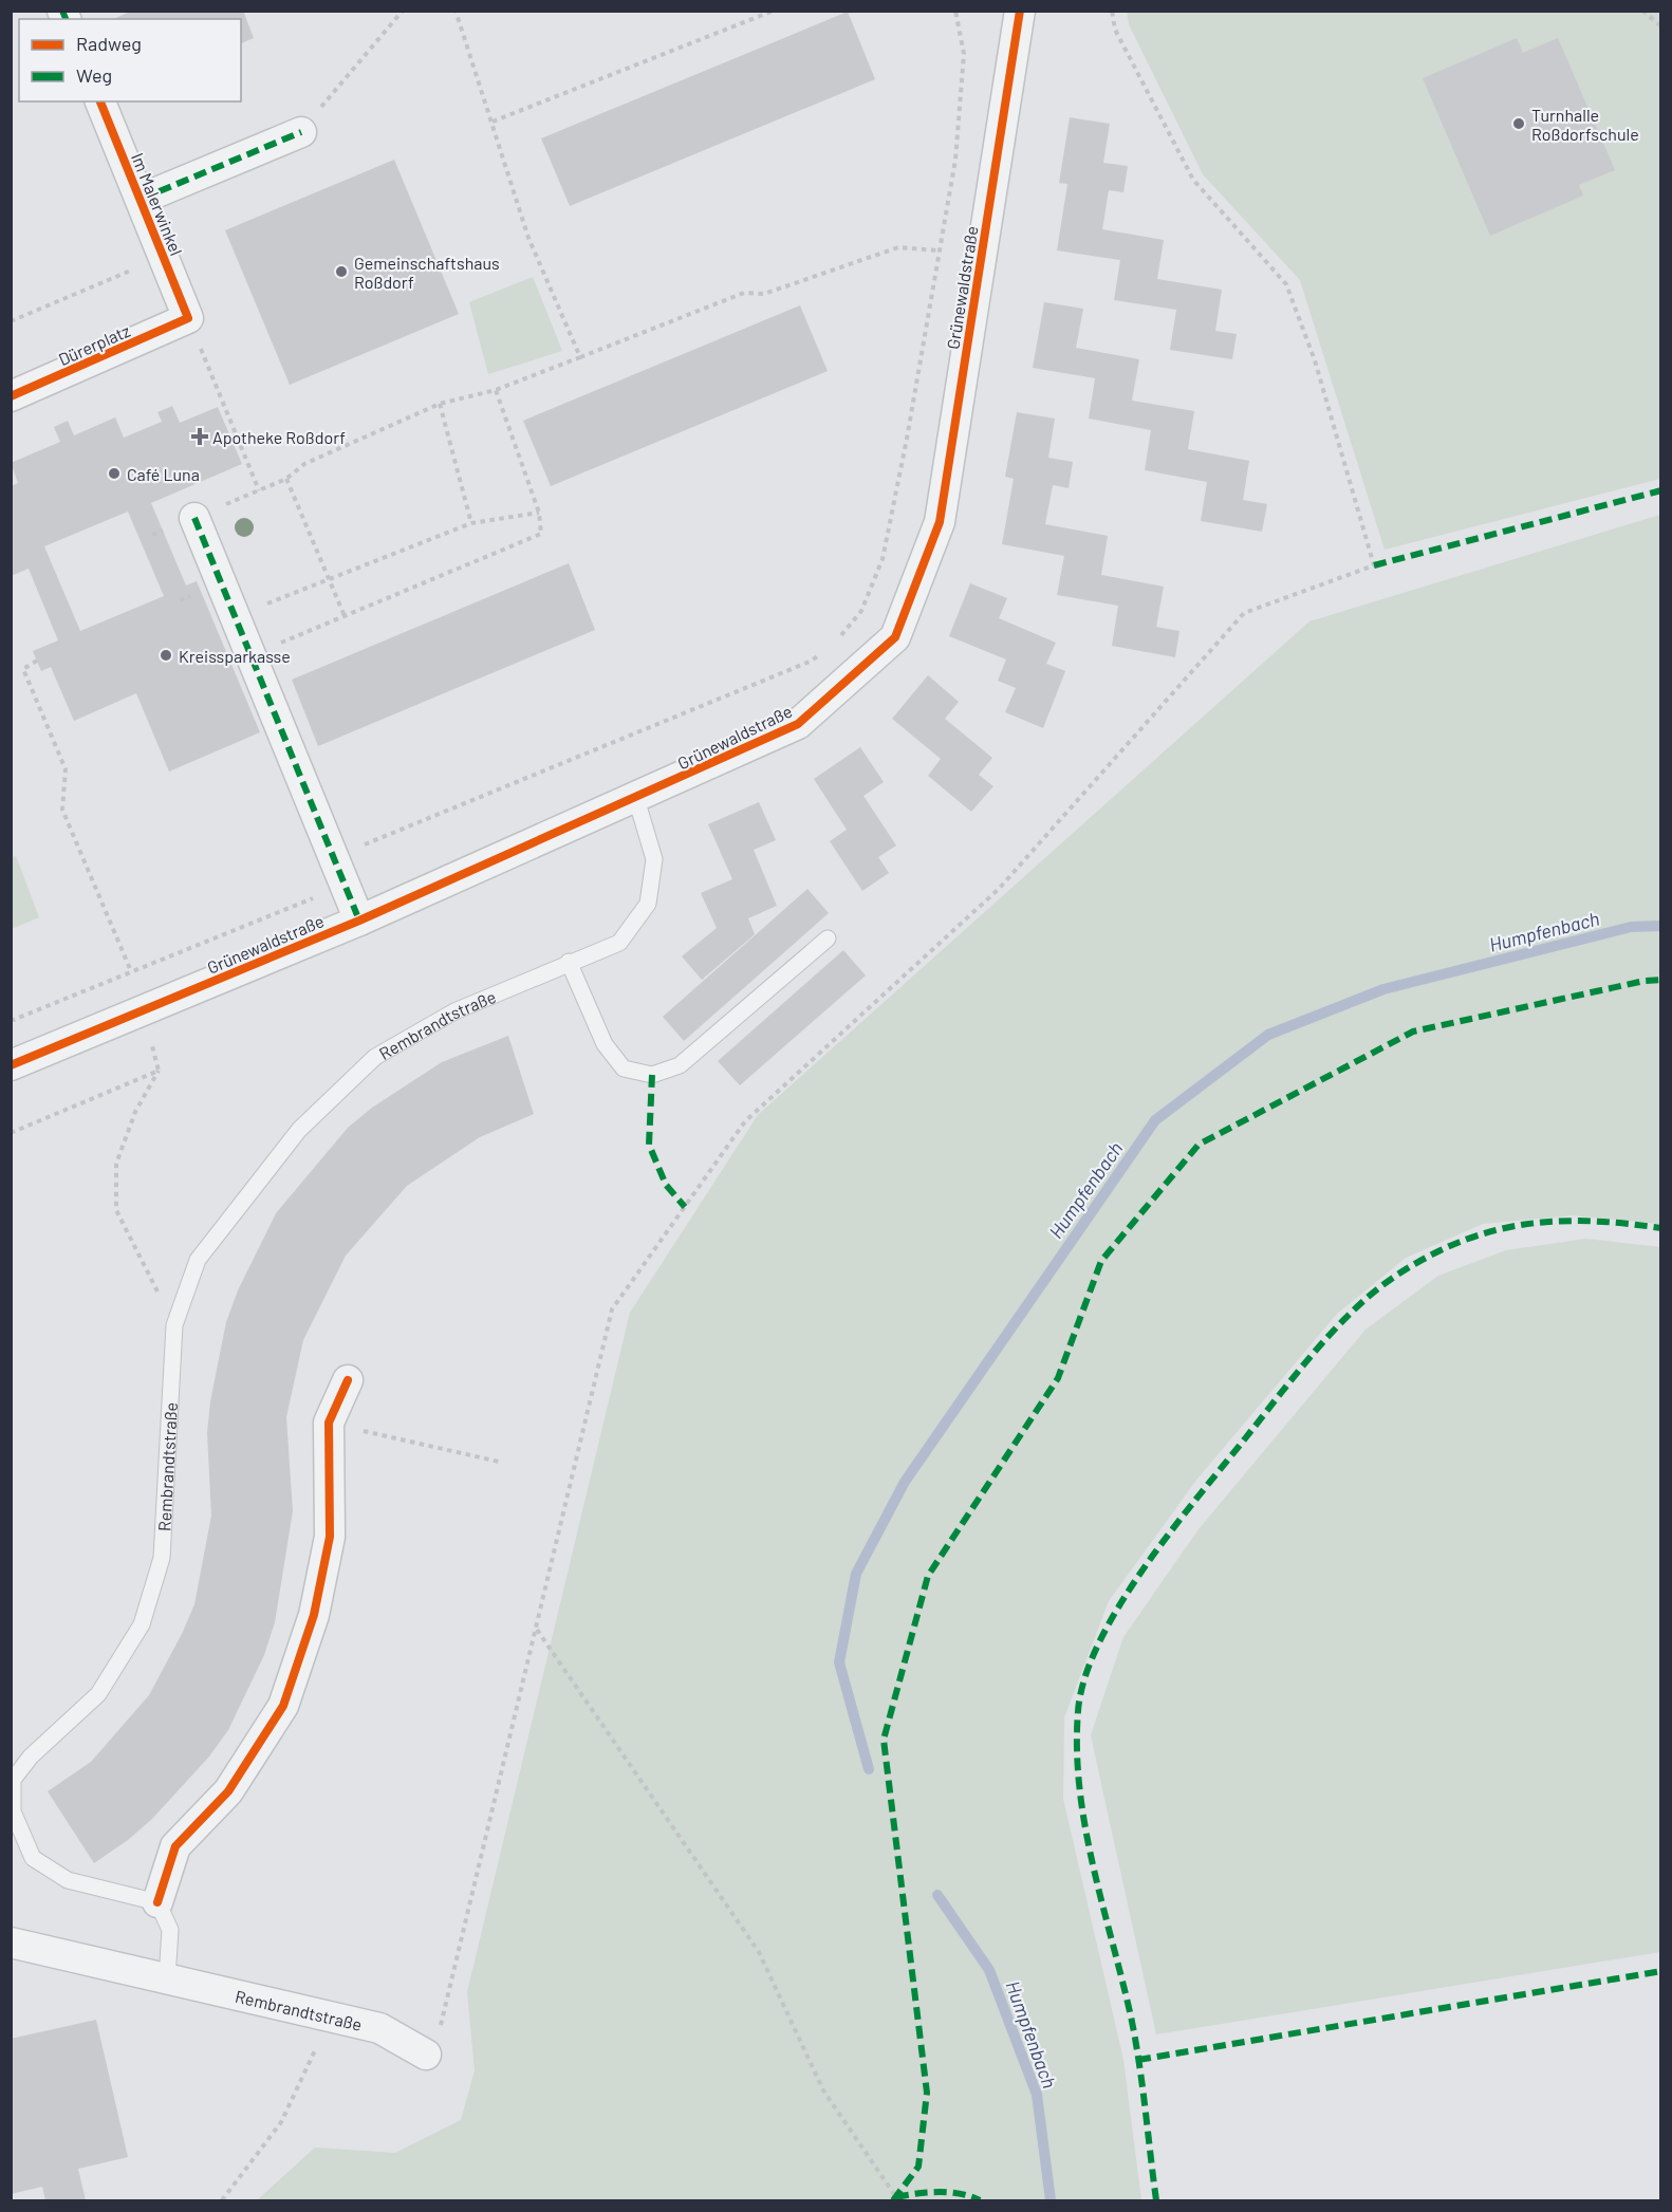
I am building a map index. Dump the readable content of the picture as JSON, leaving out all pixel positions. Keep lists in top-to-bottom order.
{
  "streets": {
    "street": [
      "Im Malerwinkel",
      "Grünewaldstraße",
      "Dürerplatz",
      "Rembrandtstraße"
    ]
  },
  "crossings": [
    ["Im Malerwinkel", "Dürerplatz"],
    ["Grünewaldstraße", "Rembrandtstraße"]
  ],
  "water": ["Humpfenbach"],
  "places": {
    "other": [
      "Turnhalle Roßdorfschule",
      "Gemeinschaftshaus Roßdorf",
      "Café Luna",
      "Kreissparkasse"
    ],
    "health": ["Apotheke Roßdorf"]
  },
  "legend": ["Radweg", "Weg"]
}
